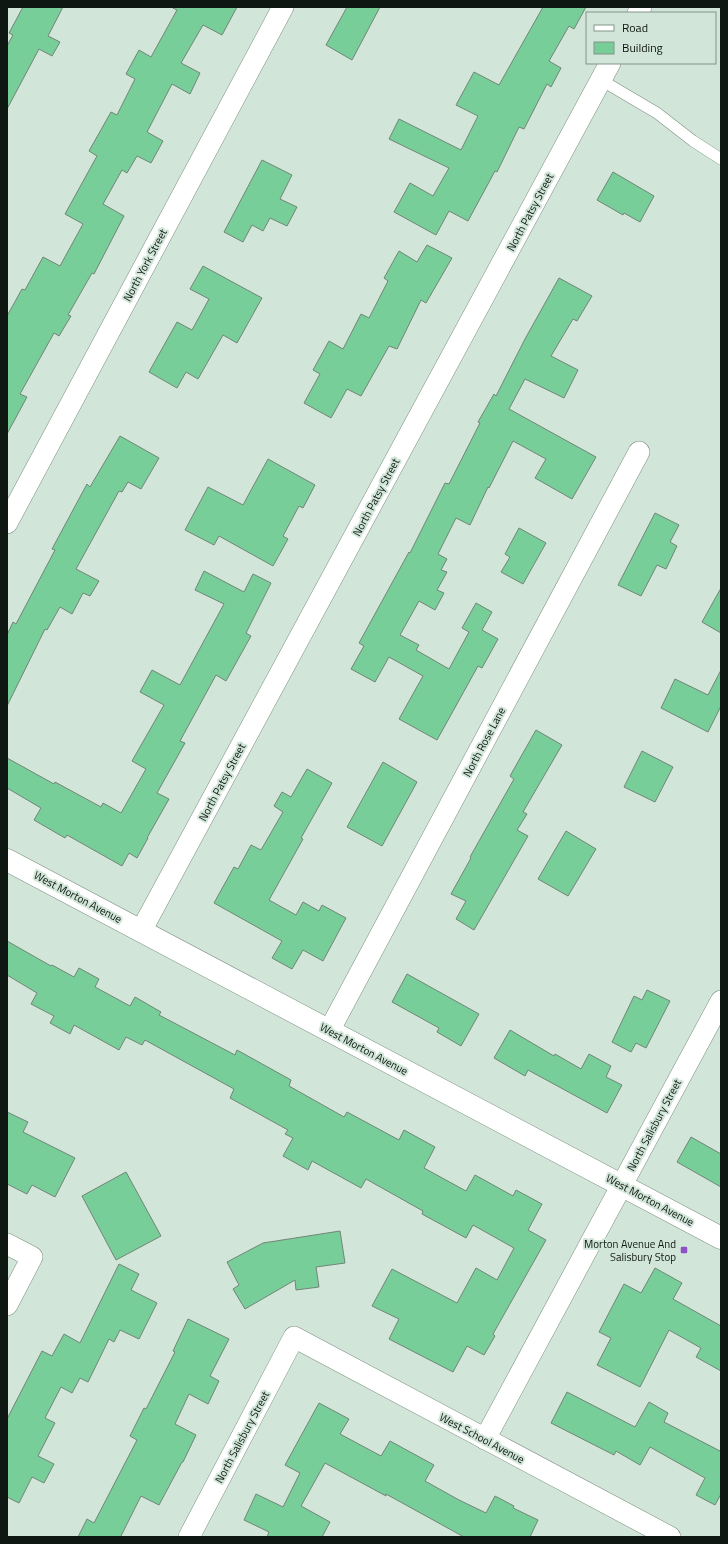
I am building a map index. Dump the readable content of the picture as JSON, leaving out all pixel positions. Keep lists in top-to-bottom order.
{
  "streets": {
    "main road": ["West Morton Avenue"],
    "street": [
      "North Patsy Street",
      "North York Street",
      "North Rose Lane",
      "North Salisbury Street",
      "West School Avenue"
    ]
  },
  "crossings": [
    ["North Patsy Street", "West Morton Avenue"],
    ["North Rose Lane", "West Morton Avenue"],
    ["West Morton Avenue", "North Salisbury Street"],
    ["North Salisbury Street", "West School Avenue"]
  ],
  "places": {
    "transit": ["Morton Avenue And Salisbury Stop"]
  },
  "legend": ["Road", "Building"]
}
